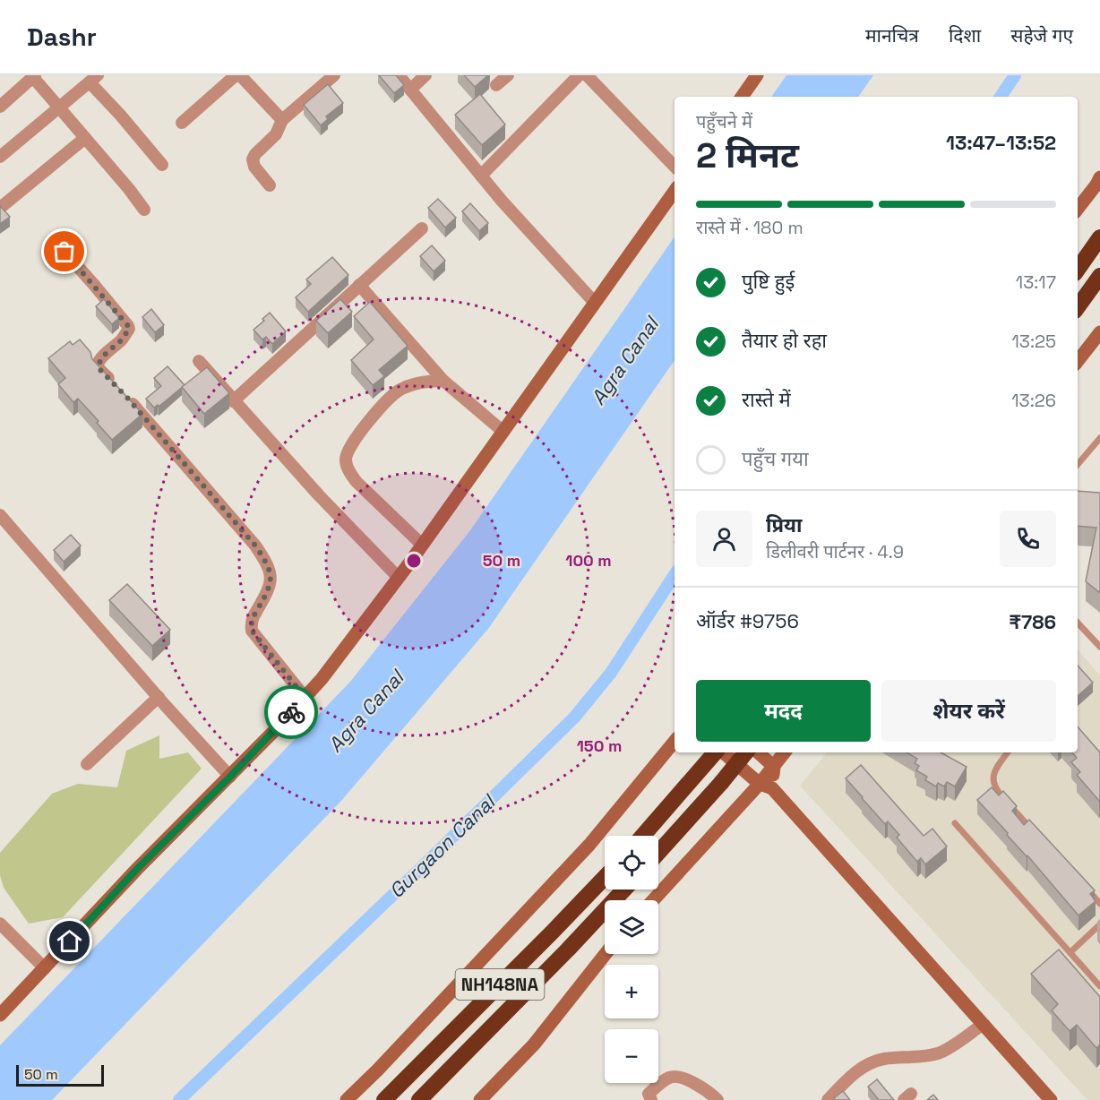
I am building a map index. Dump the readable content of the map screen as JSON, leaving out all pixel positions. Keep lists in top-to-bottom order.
{
  "streets": {
    "highway": ["NH148NA"]
  },
  "water": ["Agra Canal", "Gurgaon Canal"],
  "scale_bar": "50 m",
  "page": {
    "header": "Dashr",
    "nav": ["मानचित्र", "दिशा", "सहेजे गए"],
    "heading": ["2 मिनट", "पहुँचने में", "13:47–13:52"],
    "panel": [
      "प्रिया",
      "डिलीवरी पार्टनर · 4.9",
      "ऑर्डर #9756",
      "₹786"
    ],
    "bar": "रास्ते में · 180 m",
    "list": [
      ["पुष्टि हुई", "13:17"],
      ["तैयार हो रहा", "13:25"],
      ["रास्ते में", "13:26"],
      "पहुँच गया"
    ],
    "buttons": ["मदद", "शेयर करें"],
    "map_buttons": ["+", "−"],
    "scale": "50 m"
  },
  "rings": ["50 m", "100 m", "150 m"]
}
